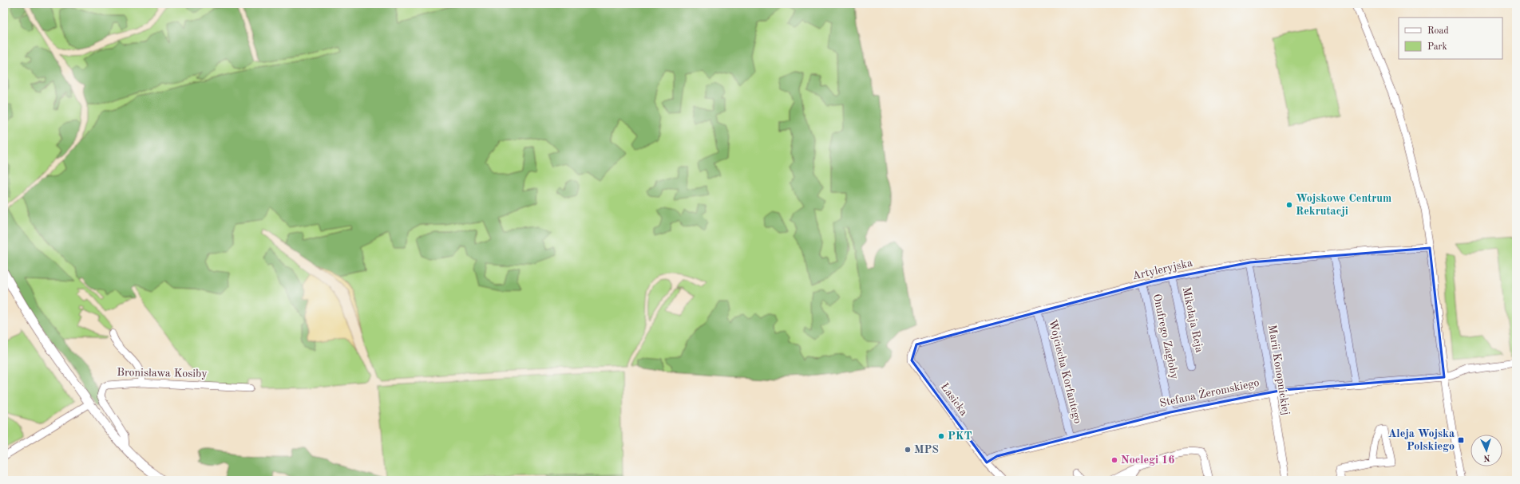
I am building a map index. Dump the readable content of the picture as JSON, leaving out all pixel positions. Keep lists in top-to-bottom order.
{
  "streets": {
    "street": [
      "Artyleryjska",
      "Mikołaja Reja",
      "Onufrego Zagłoby",
      "Marii Konopnickiej",
      "Wojciecha Korfantego",
      "Bronisława Kosiby",
      "Stefana Żeromskiego",
      "Łasicka"
    ]
  },
  "crossings": [
    ["Artyleryjska", "Mikołaja Reja"],
    ["Artyleryjska", "Onufrego Zagłoby"],
    ["Artyleryjska", "Marii Konopnickiej"],
    ["Artyleryjska", "Wojciecha Korfantego"],
    ["Artyleryjska", "Łasicka"],
    ["Onufrego Zagłoby", "Stefana Żeromskiego"],
    ["Marii Konopnickiej", "Stefana Żeromskiego"],
    ["Wojciecha Korfantego", "Stefana Żeromskiego"],
    ["Stefana Żeromskiego", "Łasicka"]
  ],
  "places": {
    "other": [
      "Wojskowe Centrum Rekrutacji",
      "PKT",
      "MPS",
      "Noclegi 16"
    ],
    "transit": ["Aleja Wojska Polskiego"]
  },
  "legend": ["Road", "Park"],
  "north": "bottom"
}
